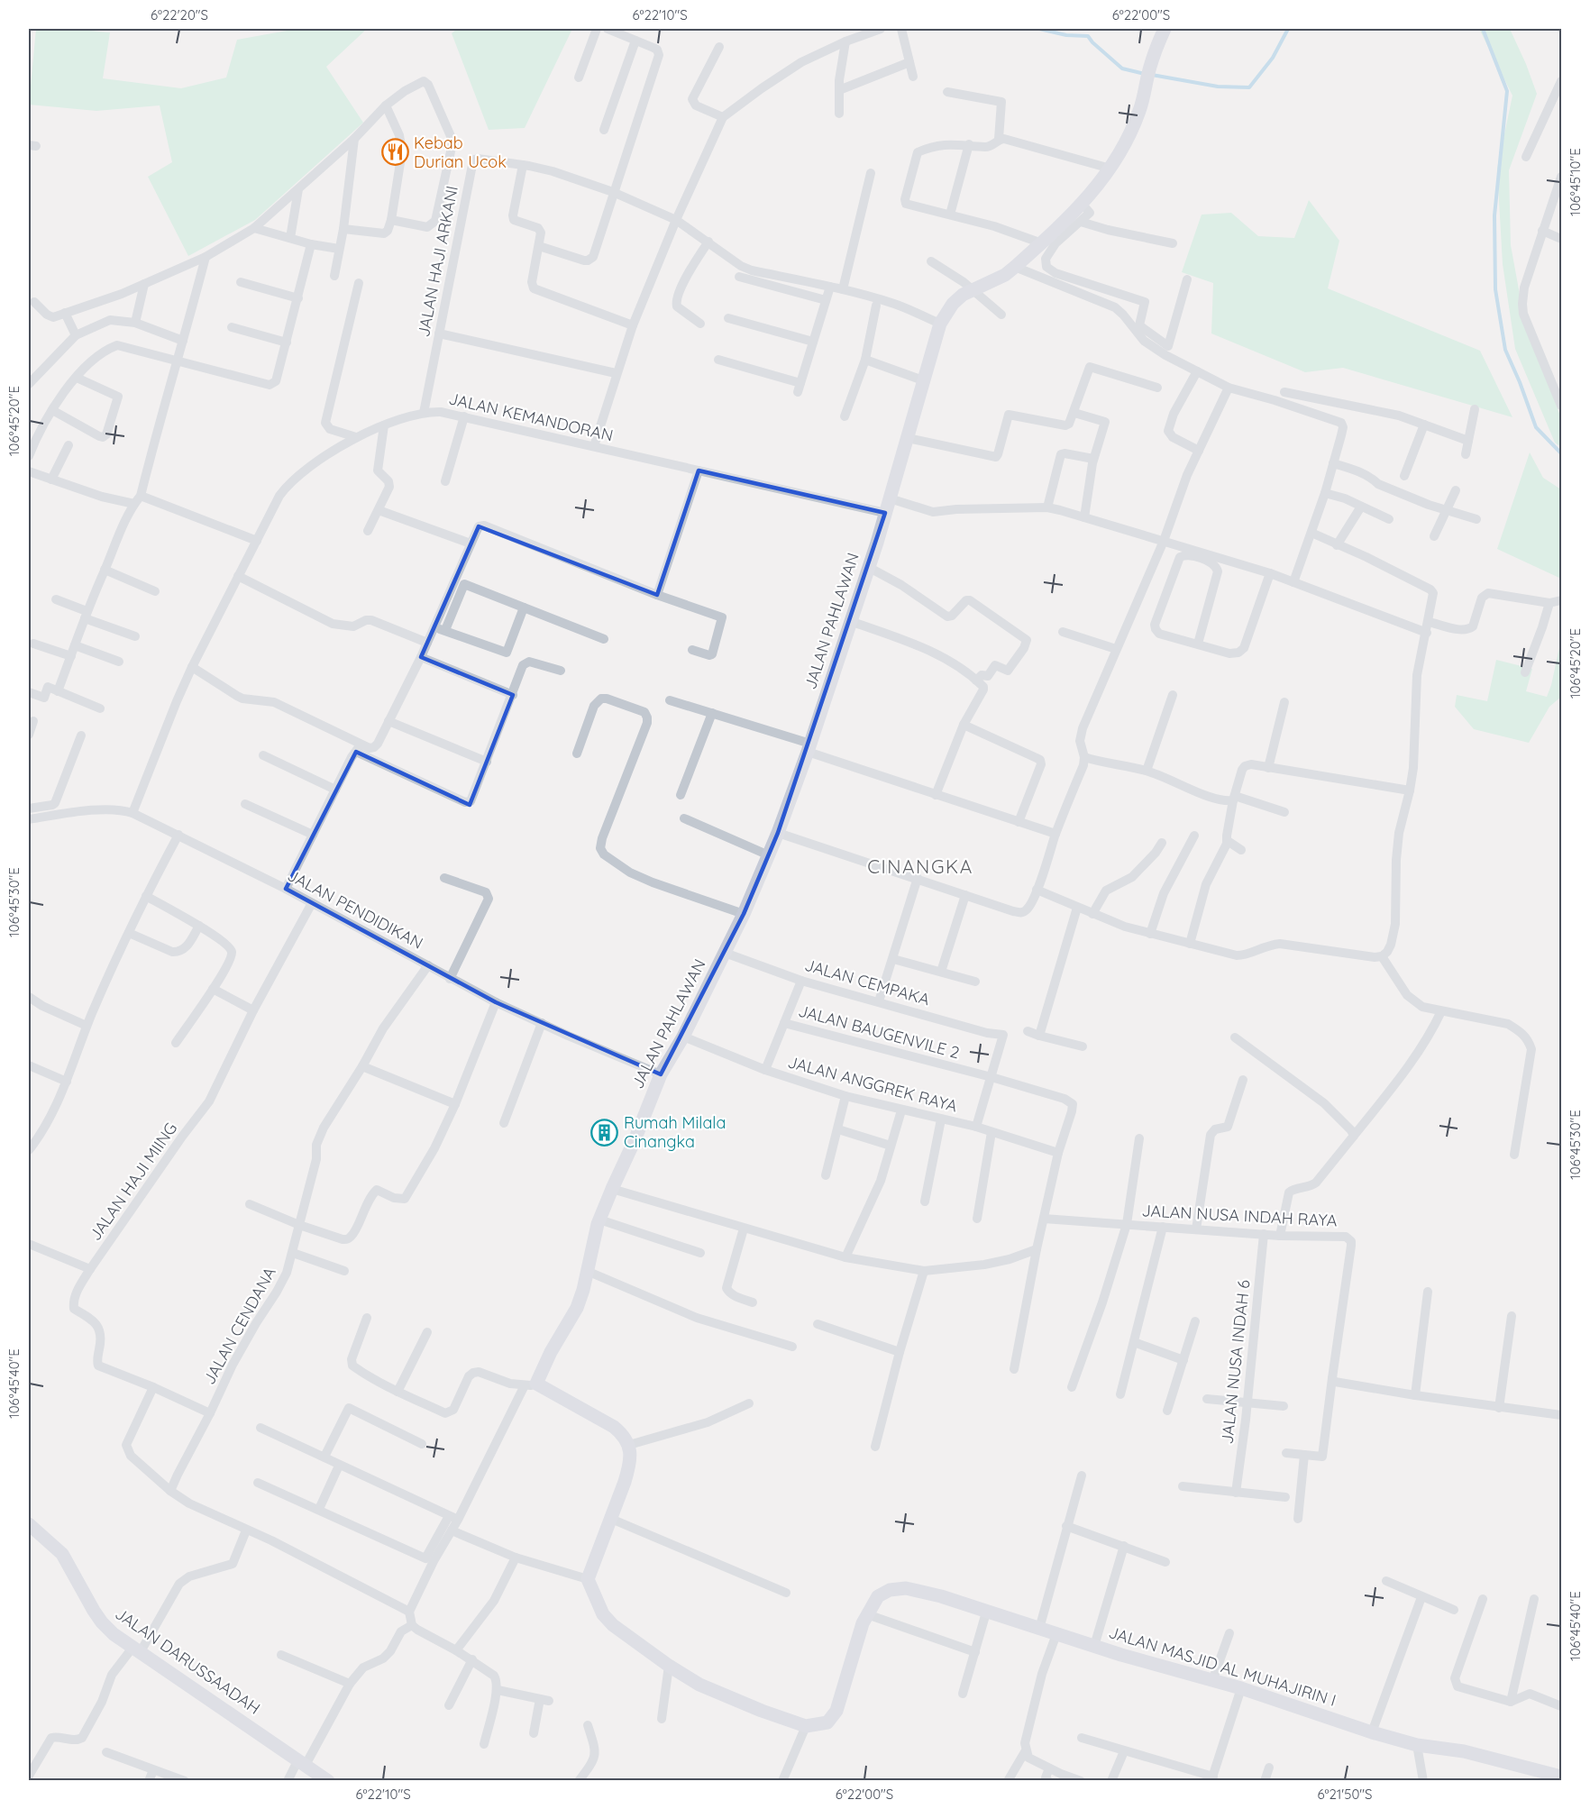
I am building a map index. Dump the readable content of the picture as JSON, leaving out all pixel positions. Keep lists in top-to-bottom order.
{
  "streets": {
    "street": [
      "JALAN HAJI ARKANI",
      "JALAN KEMANDORAN",
      "JALAN PAHLAWAN",
      "JALAN PENDIDIKAN",
      "JALAN CEMPAKA",
      "JALAN BAUGENVILE 2",
      "JALAN ANGGREK RAYA",
      "JALAN HAJI MIING",
      "JALAN NUSA INDAH RAYA",
      "JALAN CENDANA",
      "JALAN NUSA INDAH 6",
      "JALAN DARUSSAADAH",
      "JALAN MASJID AL MUHAJIRIN I"
    ]
  },
  "crossings": [
    ["JALAN HAJI ARKANI", "JALAN KEMANDORAN"],
    ["JALAN HAJI ARKANI", "JALAN PAHLAWAN"],
    ["JALAN KEMANDORAN", "JALAN PAHLAWAN"],
    ["JALAN KEMANDORAN", "JALAN PENDIDIKAN"],
    ["JALAN PAHLAWAN", "JALAN PENDIDIKAN"],
    ["JALAN PAHLAWAN", "JALAN CEMPAKA"],
    ["JALAN PAHLAWAN", "JALAN ANGGREK RAYA"],
    ["JALAN PENDIDIKAN", "JALAN HAJI MIING"],
    ["JALAN PENDIDIKAN", "JALAN CENDANA"],
    ["JALAN CEMPAKA", "JALAN BAUGENVILE 2"],
    ["JALAN BAUGENVILE 2", "JALAN ANGGREK RAYA"],
    ["JALAN HAJI MIING", "JALAN CENDANA"],
    ["JALAN NUSA INDAH RAYA", "JALAN NUSA INDAH 6"]
  ],
  "districts": ["CINANGKA"],
  "places": {
    "restaurant": ["Kebab Durian Ucok"],
    "building": ["Rumah Milala Cinangka"]
  },
  "coordinates": [
    "6°22'20\"S",
    "6°22'10\"S",
    "6°22'00\"S",
    "106°45'10\"E",
    "106°45'20\"E",
    "106°45'30\"E",
    "106°45'40\"E",
    "6°21'50\"S"
  ]
}
